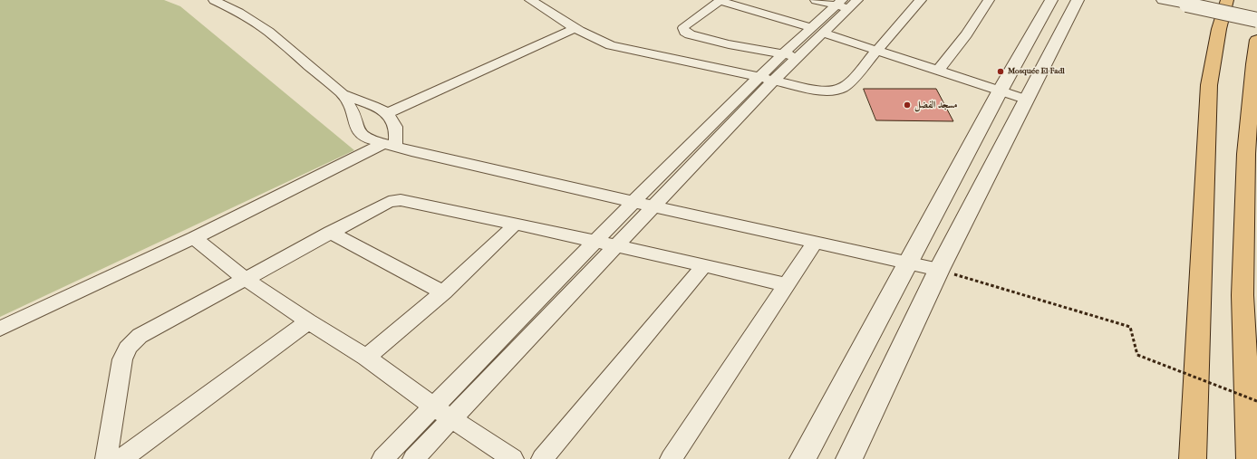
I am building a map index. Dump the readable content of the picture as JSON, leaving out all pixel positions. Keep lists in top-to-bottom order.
{
  "places": ["Mosquée El Fadl", "مسجد الفضل"]
}
